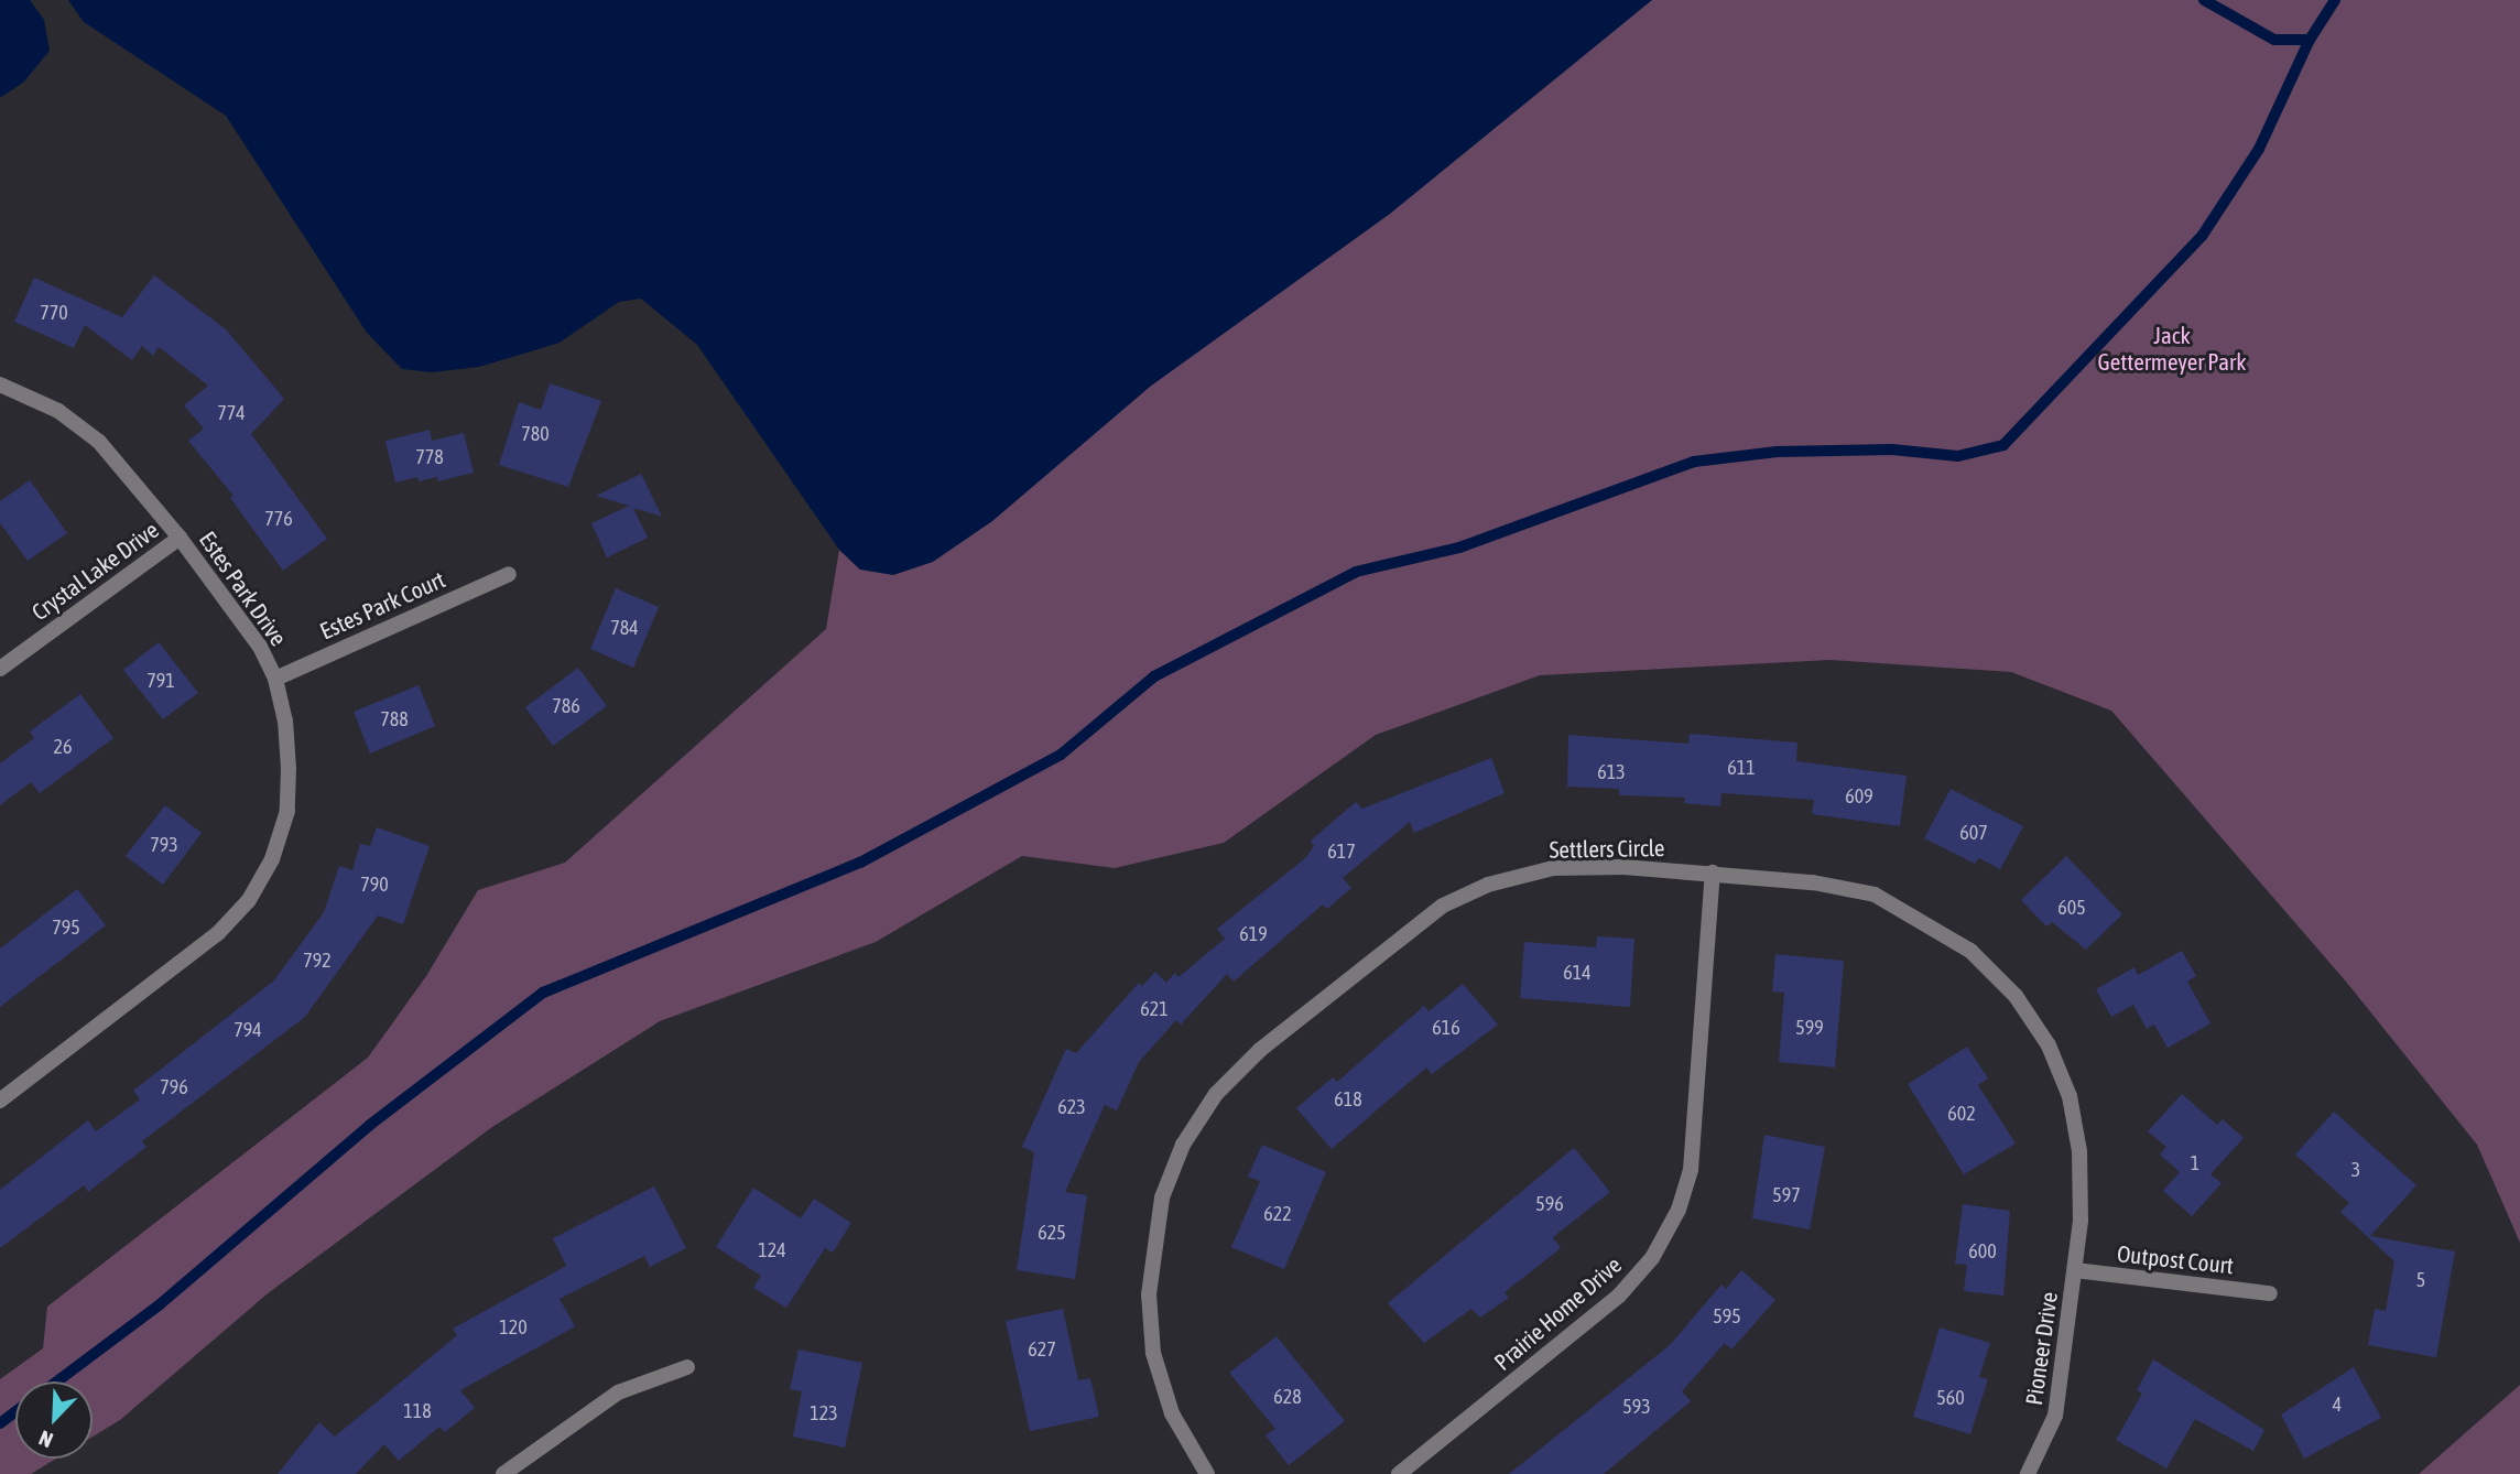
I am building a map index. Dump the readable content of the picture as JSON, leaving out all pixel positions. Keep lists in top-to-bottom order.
{
  "streets": {
    "street": [
      "Crystal Lake Drive",
      "Estes Park Drive",
      "Estes Park Court",
      "Settlers Circle",
      "Outpost Court",
      "Prairie Home Drive",
      "Pioneer Drive"
    ]
  },
  "crossings": [
    ["Crystal Lake Drive", "Estes Park Drive"],
    ["Estes Park Drive", "Estes Park Court"],
    ["Settlers Circle", "Outpost Court"],
    ["Settlers Circle", "Prairie Home Drive"],
    ["Settlers Circle", "Pioneer Drive"],
    ["Outpost Court", "Pioneer Drive"]
  ],
  "parks": ["Jack Gettermeyer Park"],
  "house_numbers": [
    "770",
    "774",
    "780",
    "778",
    "776",
    "784",
    "791",
    "786",
    "788",
    "26",
    "611",
    "613",
    "609",
    "607",
    "793",
    "617",
    "790",
    "605",
    "795",
    "619",
    "792",
    "614",
    "621",
    "616",
    "599",
    "794",
    "796",
    "618",
    "623",
    "602",
    "1",
    "3",
    "597",
    "596",
    "622",
    "625",
    "124",
    "600",
    "5",
    "595",
    "120",
    "627",
    "628",
    "560",
    "4",
    "593",
    "118",
    "123"
  ],
  "north": "bottom left"
}
